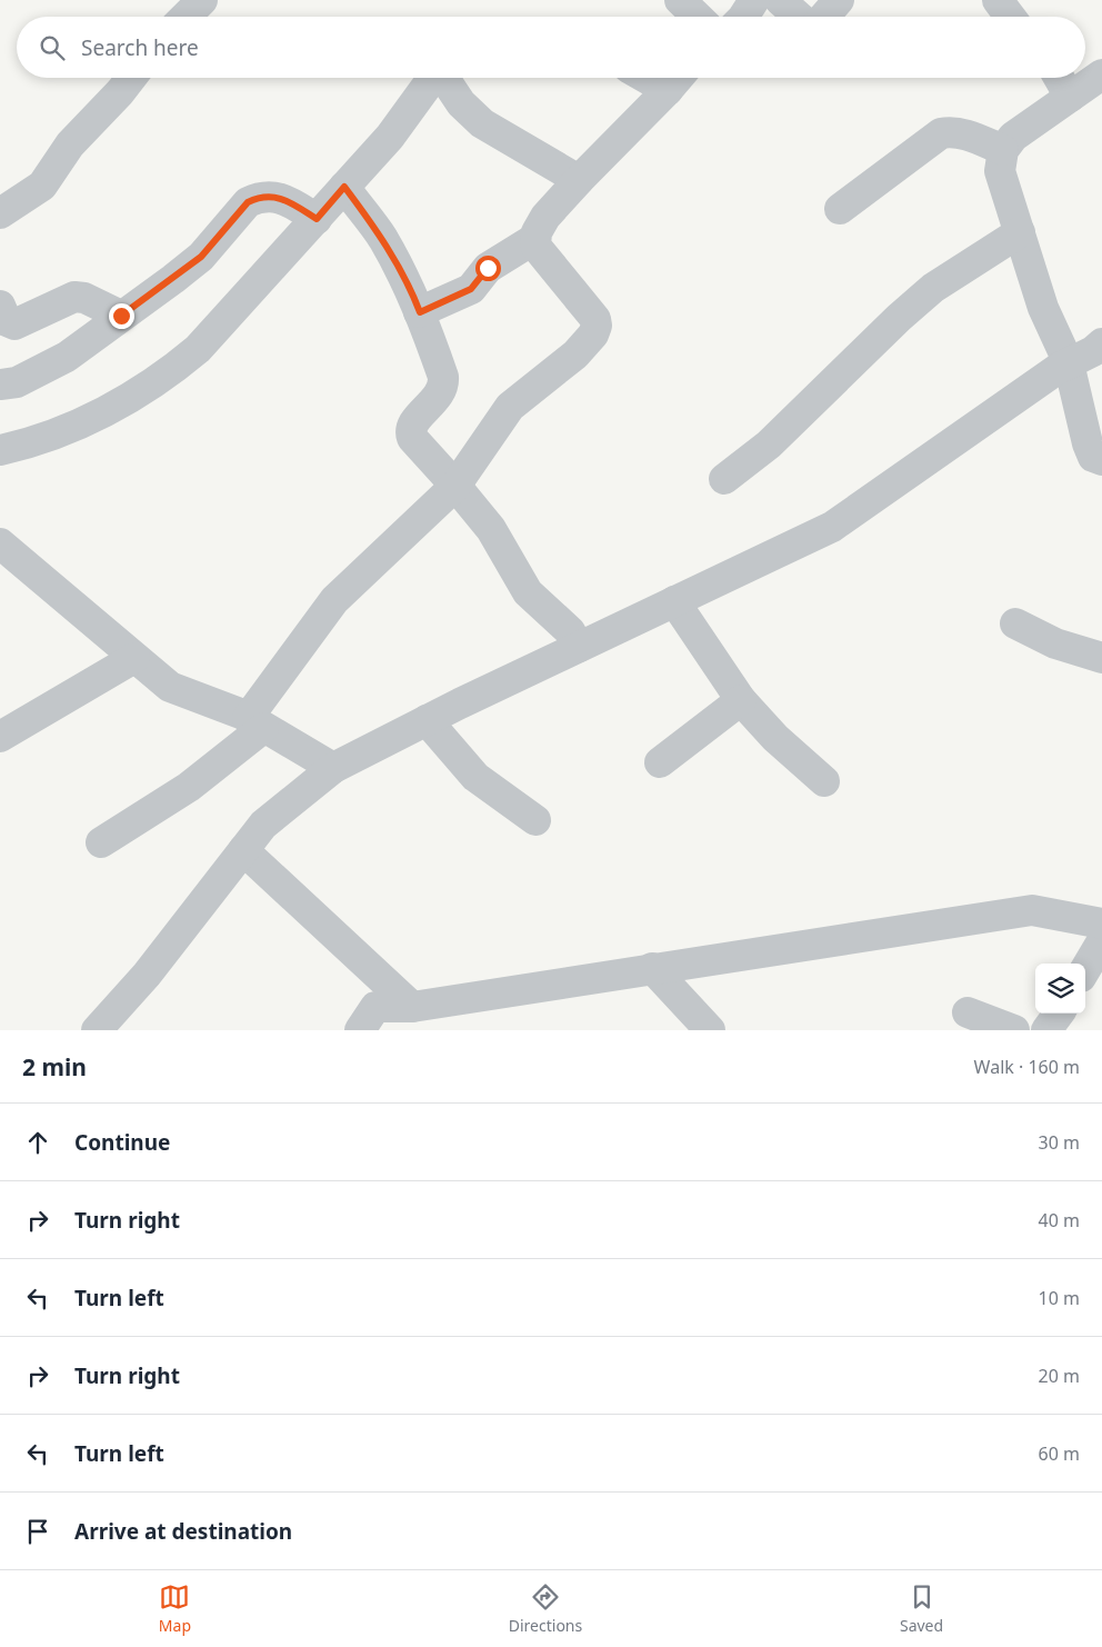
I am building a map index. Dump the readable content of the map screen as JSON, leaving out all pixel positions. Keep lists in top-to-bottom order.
{
  "page": {
    "search": "Search here",
    "heading": ["2 min", "Walk · 160 m"],
    "list": [
      ["Continue", "30 m"],
      ["Turn right", "40 m"],
      ["Turn left", "10 m"],
      ["Turn right", "20 m"],
      ["Turn left", "60 m"],
      "Arrive at destination"
    ],
    "nav": ["Map", "Directions", "Saved"]
  }
}
